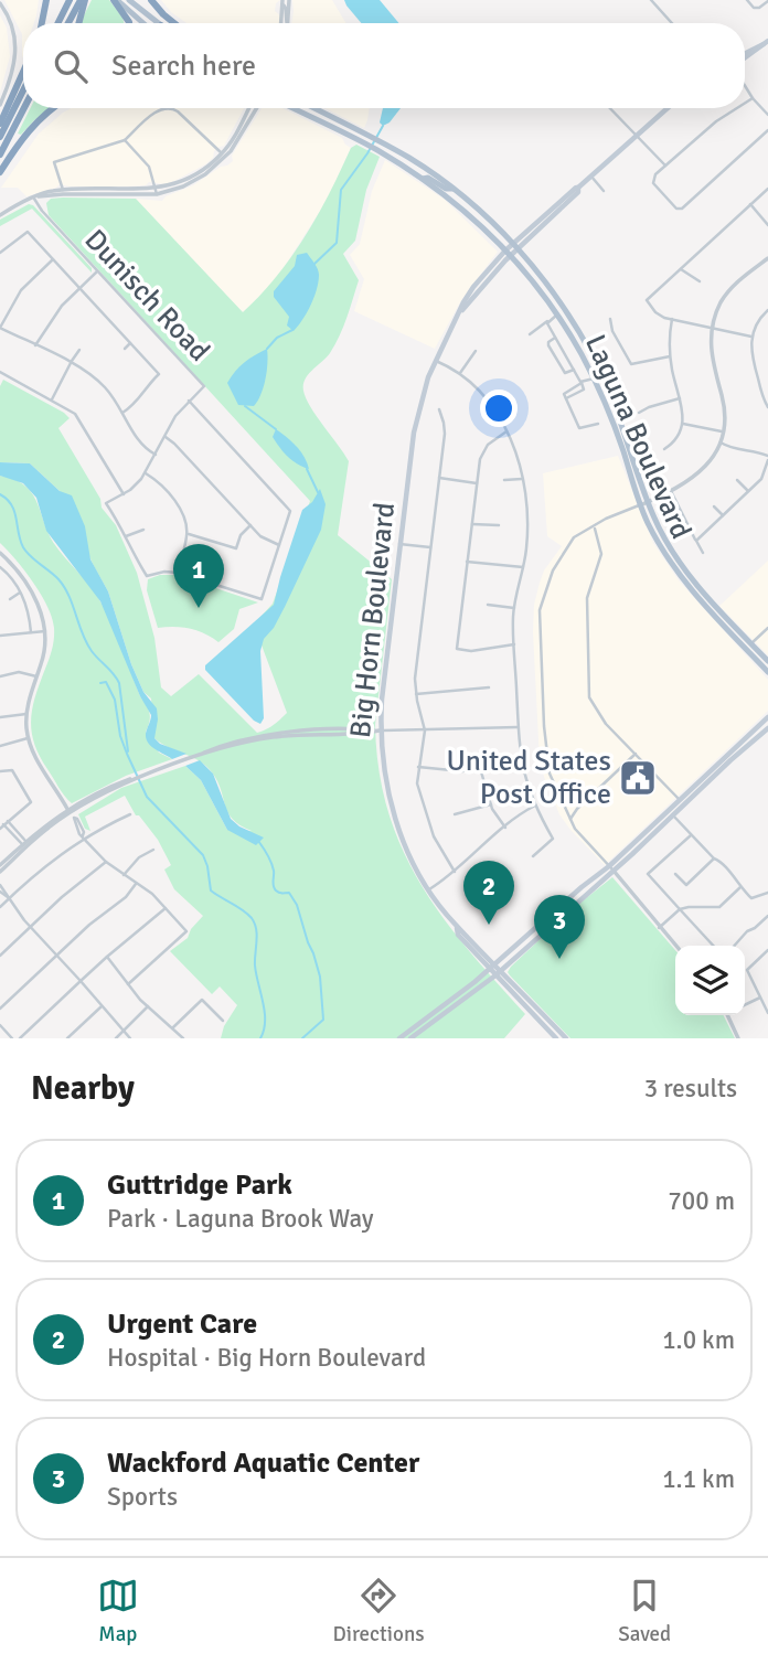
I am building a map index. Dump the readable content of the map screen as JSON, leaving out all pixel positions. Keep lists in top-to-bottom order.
{
  "streets": {
    "main road": ["Laguna Boulevard", "Big Horn Boulevard"],
    "street": ["Dunisch Road"]
  },
  "crossings": [
    ["Laguna Boulevard", "Big Horn Boulevard"]
  ],
  "places": {
    "public building": ["United States Post Office"]
  },
  "page": {
    "search": "Search here",
    "pins": ["1", "2", "3"],
    "heading": ["Nearby", "3 results"],
    "list": [
      {
        "mark": "1",
        "name": "Guttridge Park",
        "note": "Park · Laguna Brook Way",
        "value": "700 m"
      },
      {
        "mark": "2",
        "name": "Urgent Care",
        "note": "Hospital · Big Horn Boulevard",
        "value": "1.0 km"
      },
      {
        "mark": "3",
        "name": "Wackford Aquatic Center",
        "note": "Sports",
        "value": "1.1 km"
      }
    ],
    "nav": ["Map", "Directions", "Saved"]
  }
}
